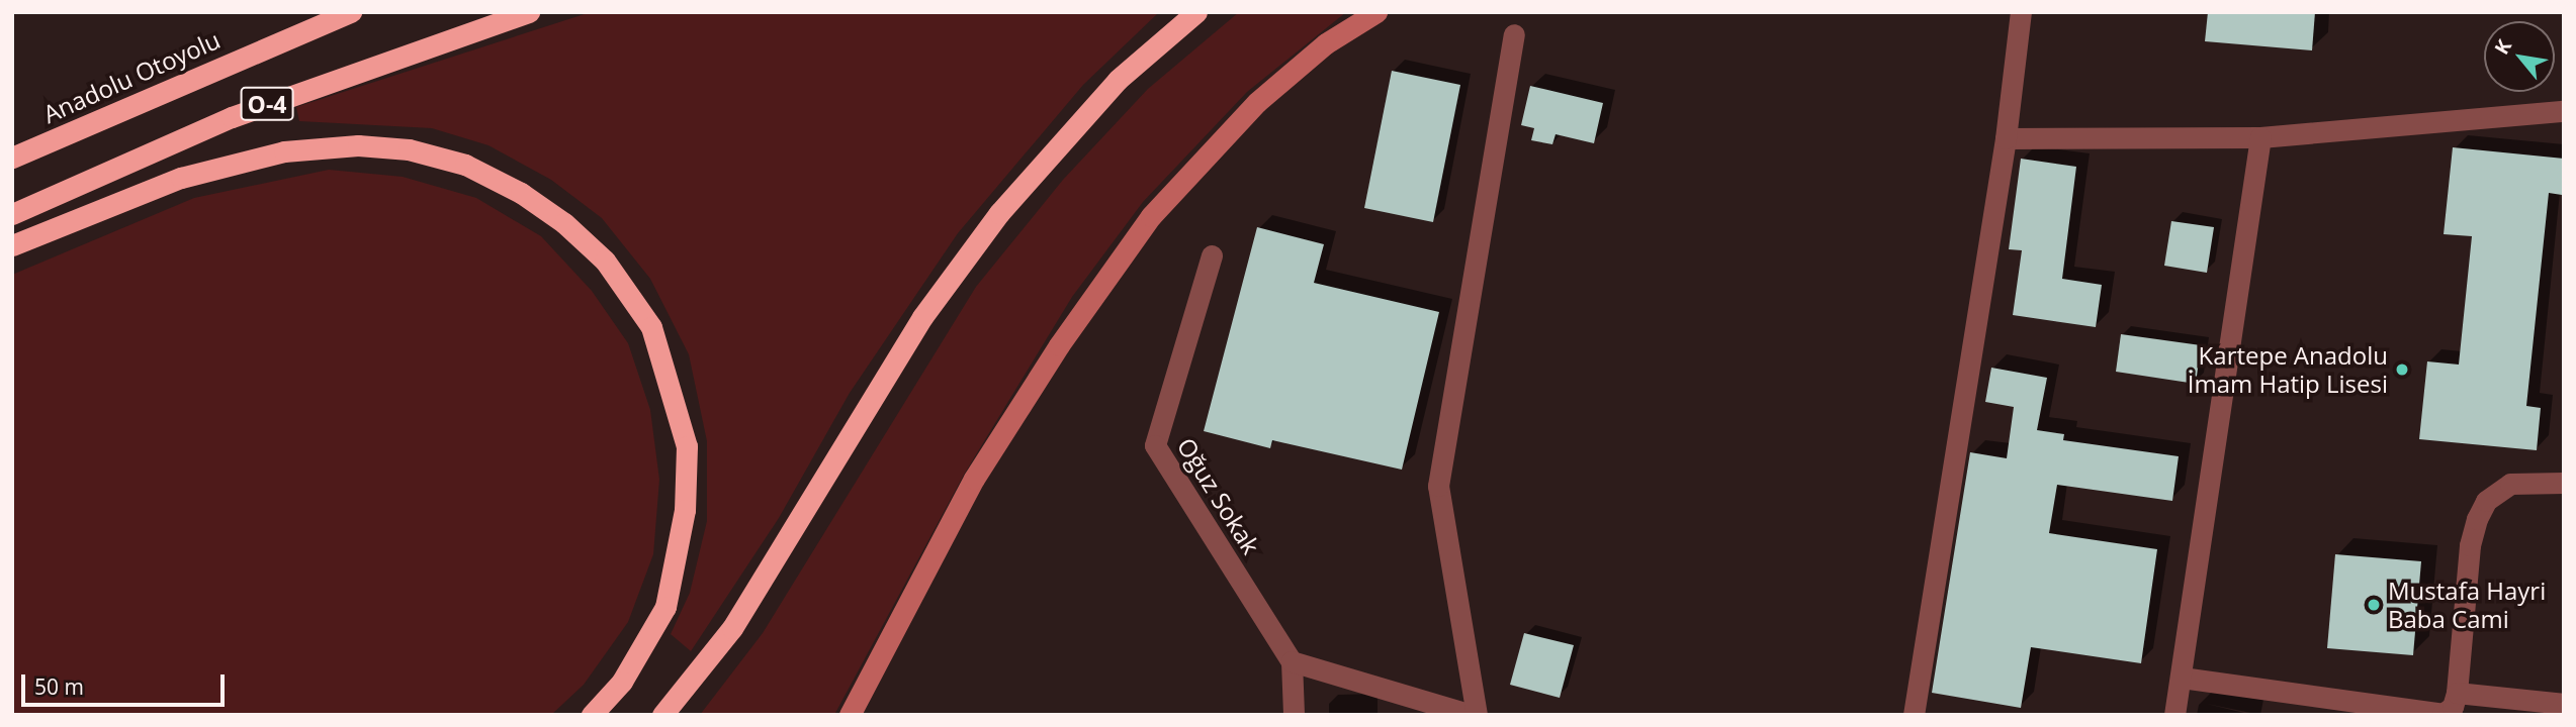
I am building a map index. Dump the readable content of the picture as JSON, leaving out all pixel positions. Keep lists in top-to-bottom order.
{
  "streets": {
    "highway": ["Anadolu Otoyolu", "O-4"],
    "street": ["Oğuz Sokak"]
  },
  "places": ["Kartepe Anadolu İmam Hatip Lisesi", "Mustafa Hayri Baba Cami"],
  "scale_bar": "50 m",
  "north": "top left"
}
